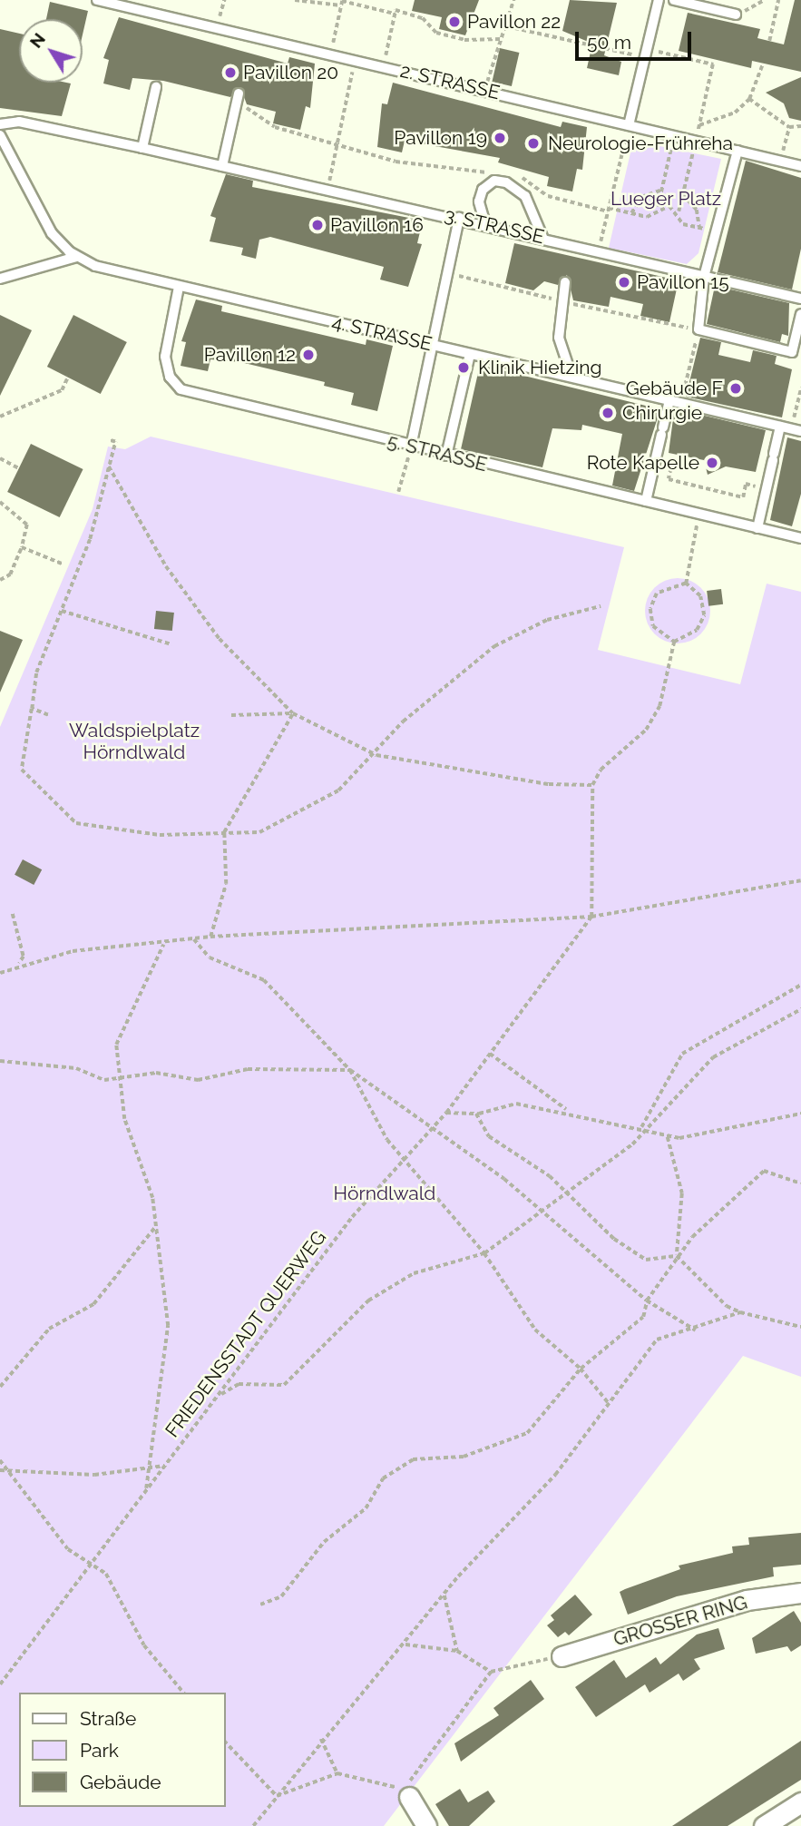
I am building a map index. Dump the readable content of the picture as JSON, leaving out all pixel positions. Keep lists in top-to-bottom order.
{
  "streets": {
    "street": ["GROSSER RING"],
    "lane": [
      "2. STRASSE",
      "3. STRASSE",
      "4. STRASSE",
      "5. STRASSE"
    ],
    "path": ["FRIEDENSSTADT QUERWEG"]
  },
  "crossings": [
    ["4. STRASSE", "5. STRASSE"]
  ],
  "parks": ["Lueger Platz", "Waldspielplatz Hörndlwald", "Hörndlwald"],
  "places": [
    "Pavillon 22",
    "Pavillon 20",
    "Pavillon 19",
    "Neurologie-Frühreha",
    "Pavillon 16",
    "Pavillon 15",
    "Pavillon 12",
    "Klinik Hietzing",
    "Gebäude F",
    "Chirurgie",
    "Rote Kapelle"
  ],
  "legend": ["Straße", "Park", "Gebäude"],
  "scale_bar": "50 m",
  "north": "top left"
}
